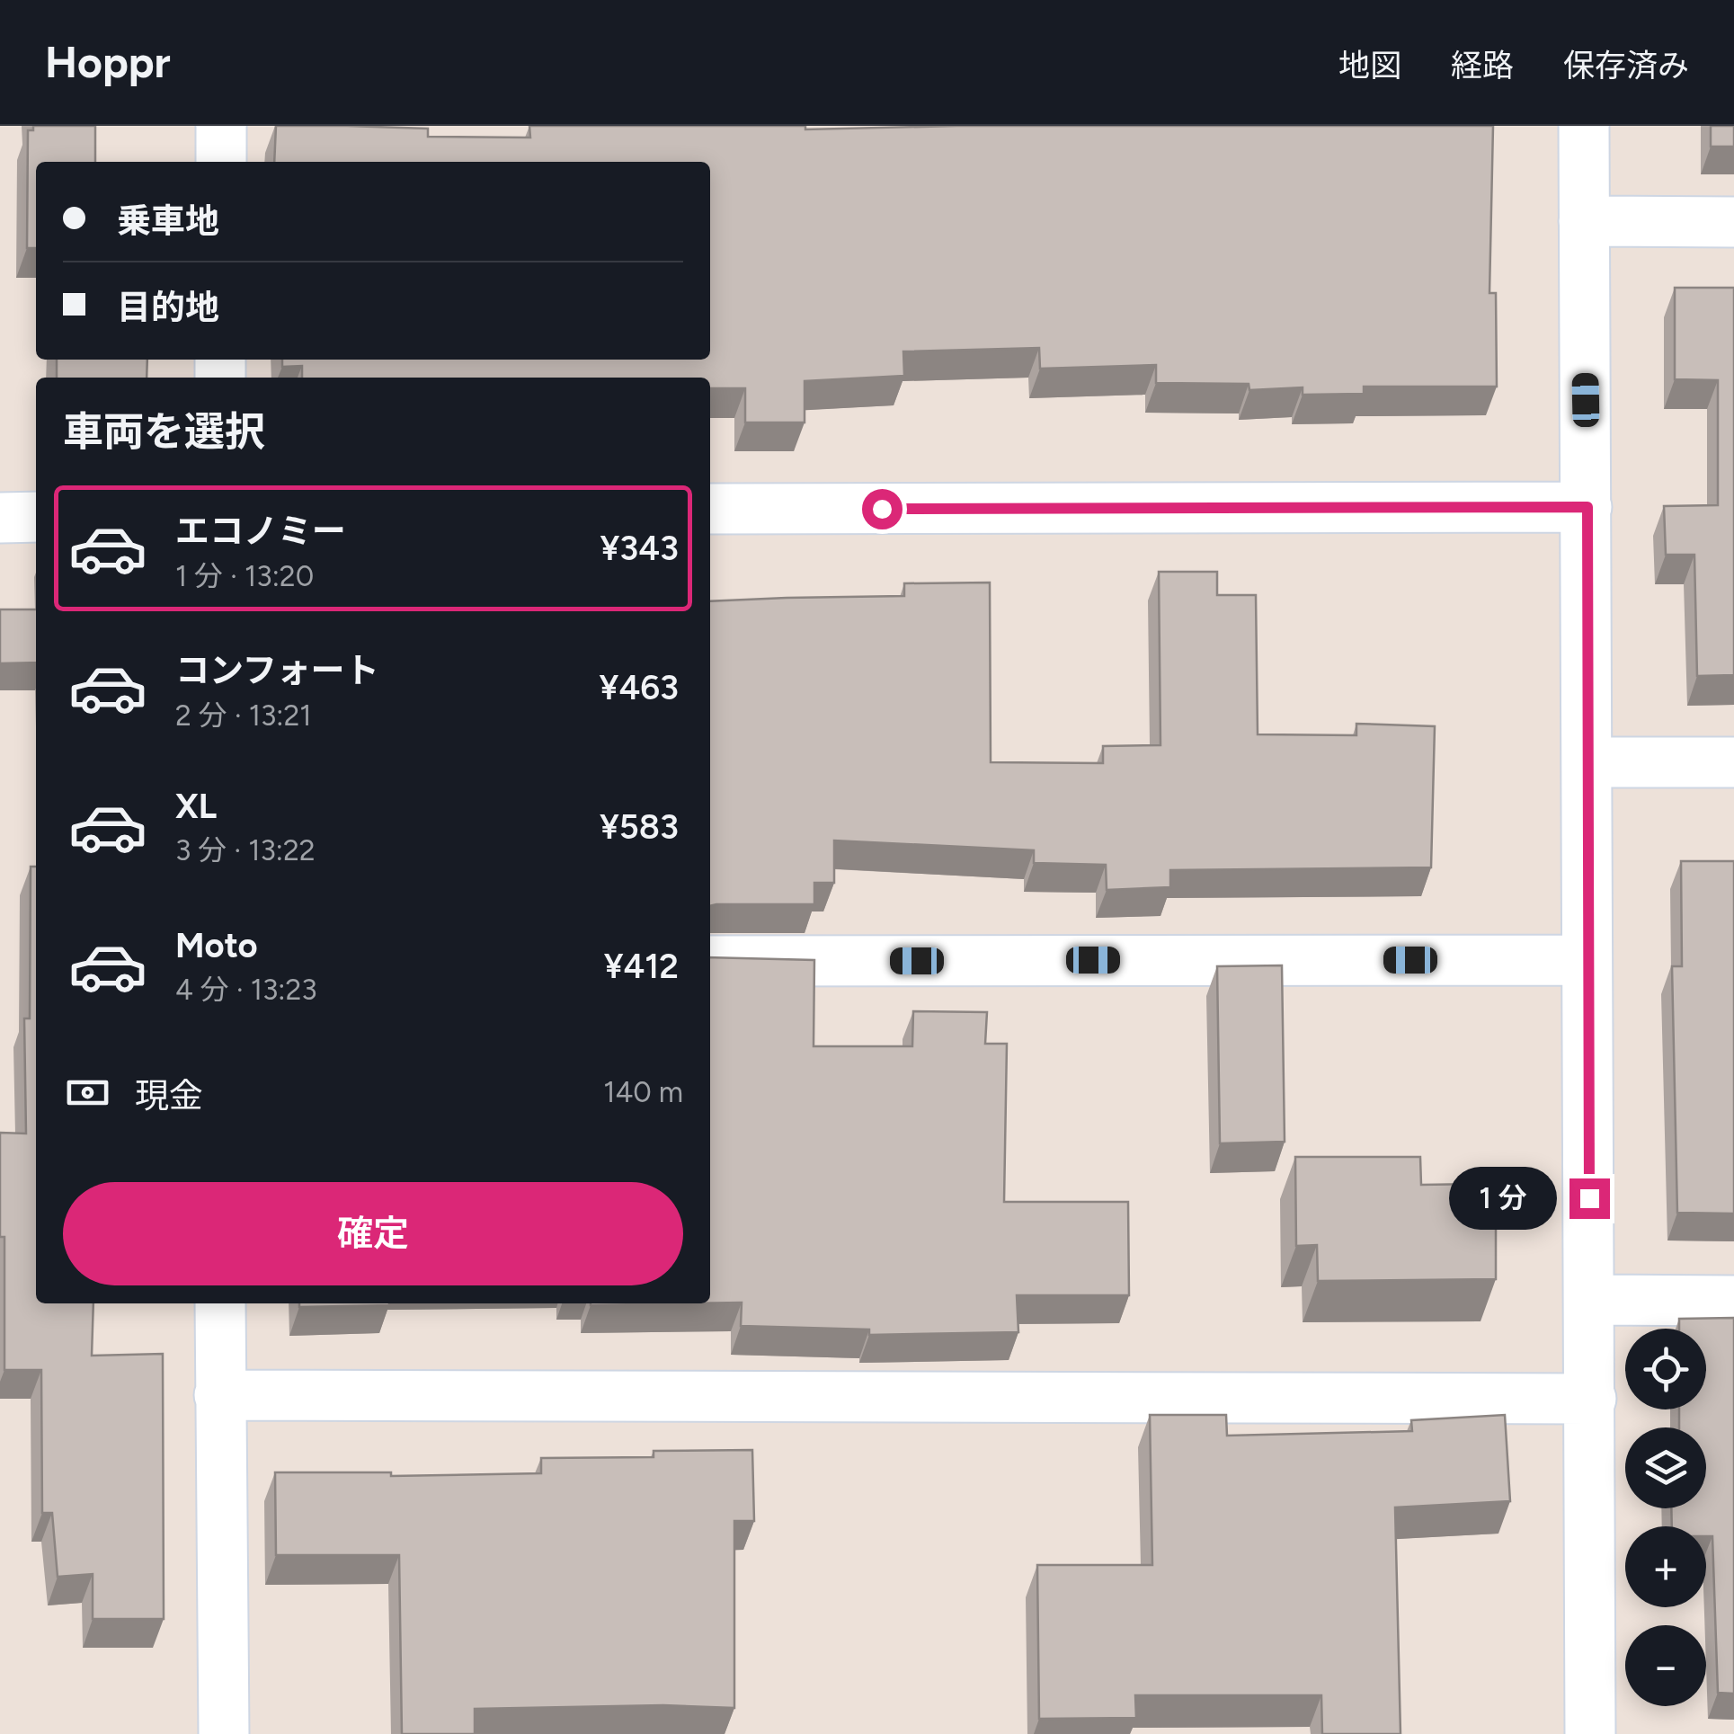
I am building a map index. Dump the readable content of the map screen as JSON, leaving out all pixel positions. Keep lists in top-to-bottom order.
{
  "page": {
    "header": "Hoppr",
    "nav": ["地図", "経路", "保存済み"],
    "banner": ["乗車地", "目的地"],
    "heading": "車両を選択",
    "list": [
      {
        "name": "エコノミー",
        "note": "1 分 · 13:20",
        "value": "¥343"
      },
      {
        "name": "コンフォート",
        "note": "2 分 · 13:21",
        "value": "¥463"
      },
      {
        "name": "XL",
        "note": "3 分 · 13:22",
        "value": "¥583"
      },
      {
        "name": "Moto",
        "note": "4 分 · 13:23",
        "value": "¥412"
      }
    ],
    "pay": ["現金", "140 m"],
    "buttons": "確定",
    "bubble": "1 分",
    "map_buttons": ["+", "−"]
  }
}
